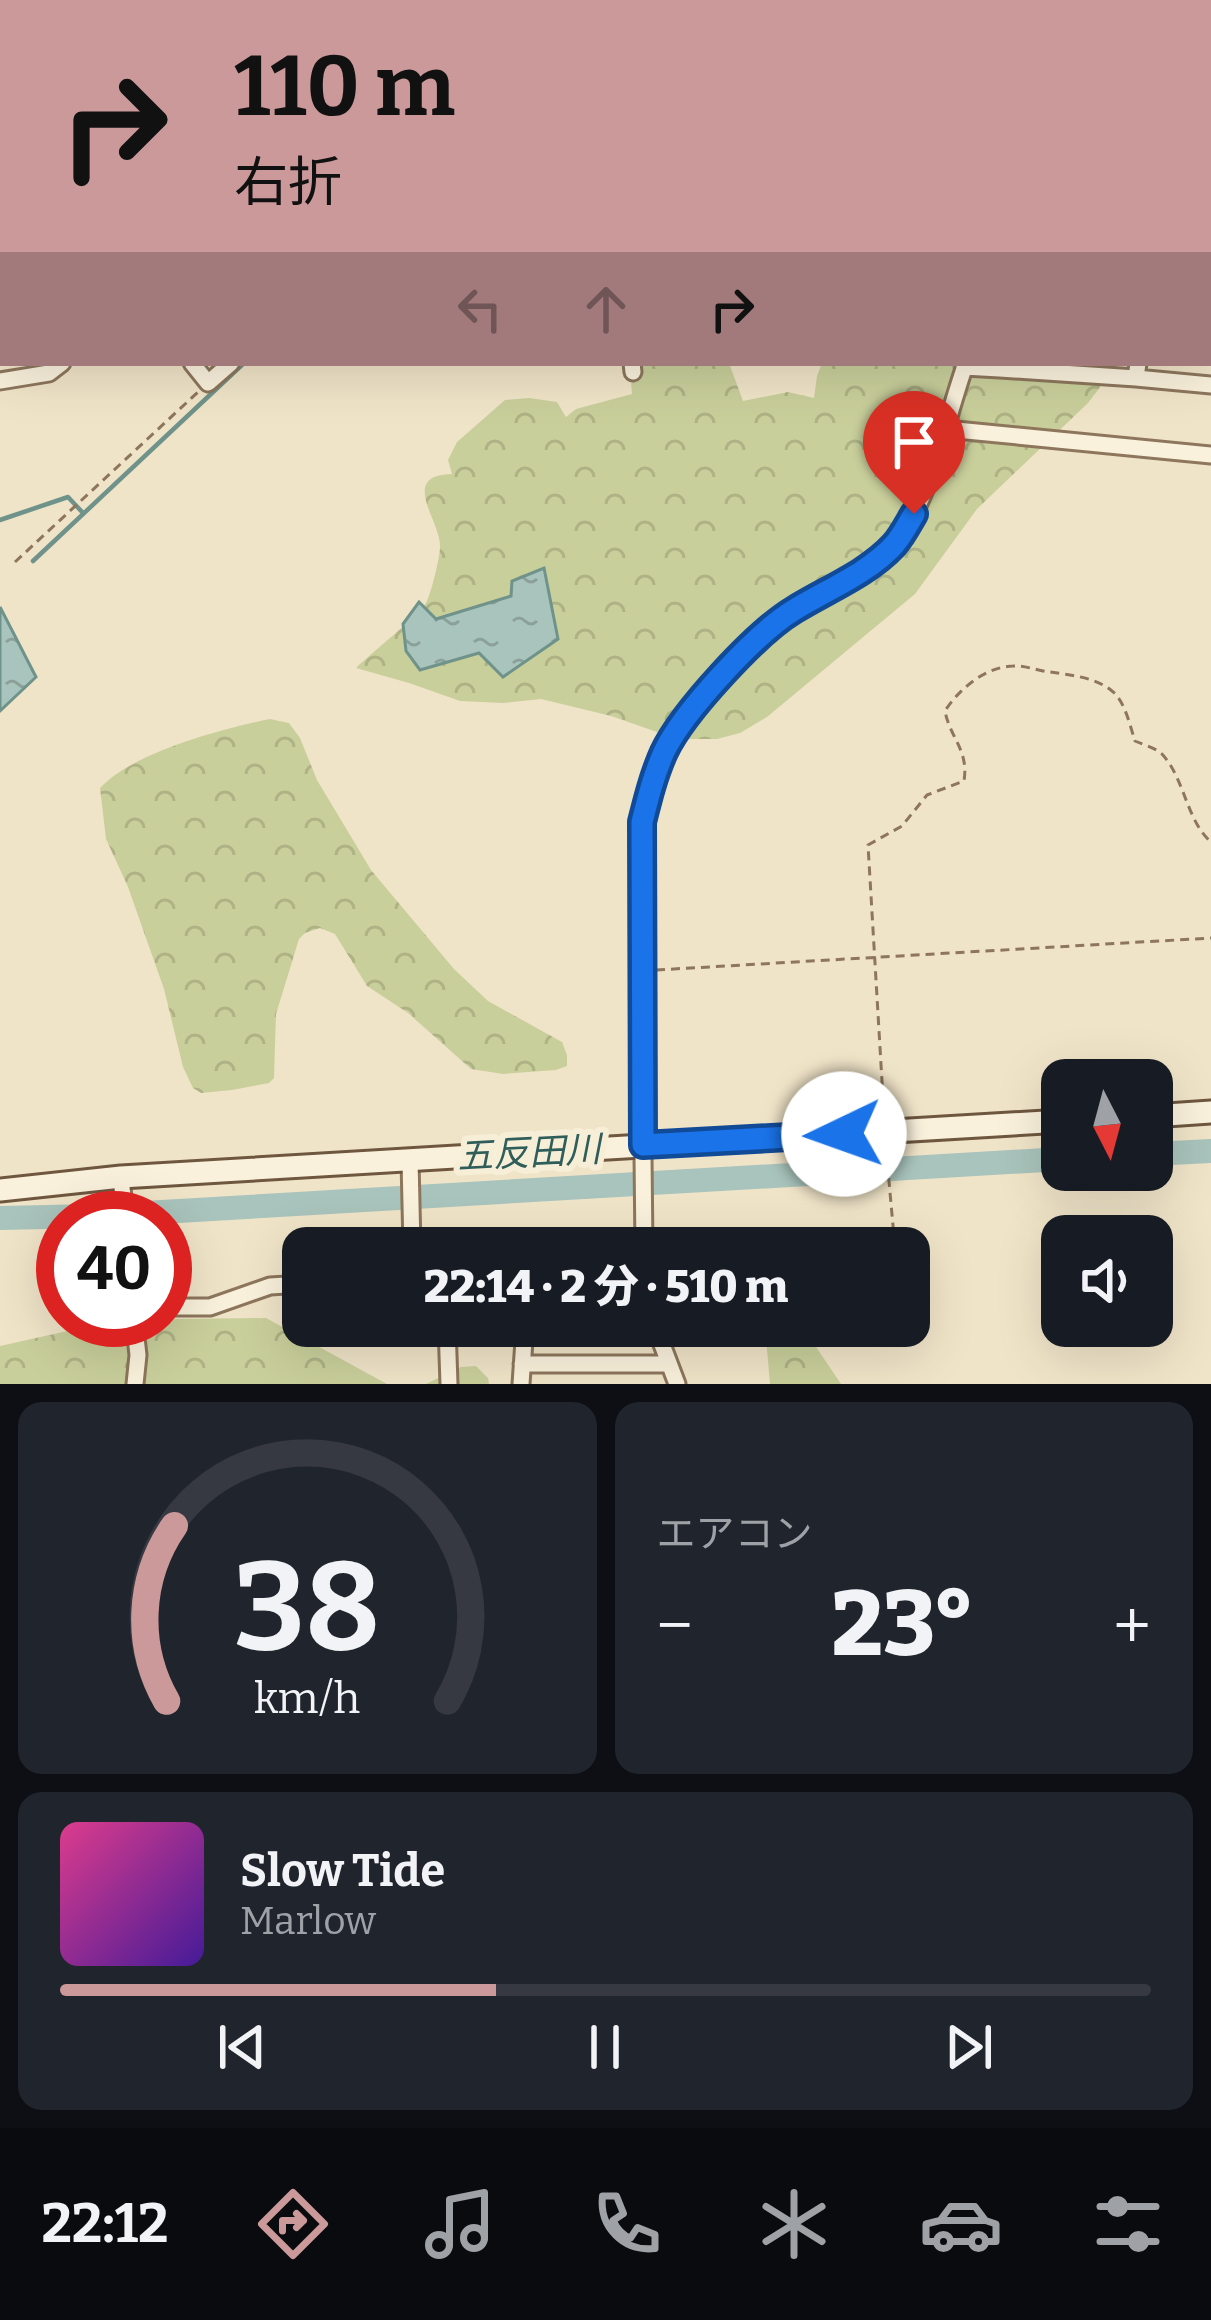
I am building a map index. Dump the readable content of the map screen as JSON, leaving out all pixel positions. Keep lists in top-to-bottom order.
{
  "water": ["五反田川"],
  "north": "bottom",
  "page": {
    "turn": ["110 m", "右折"],
    "limit": "40",
    "trip": "22:14 · 2 分 · 510 m",
    "tile": "エアコン",
    "heat": ["−", "23°", "+"],
    "song": ["Slow Tide", "Marlow"],
    "tabs": "22:12",
    "gauge": ["38", "km/h"]
  }
}
